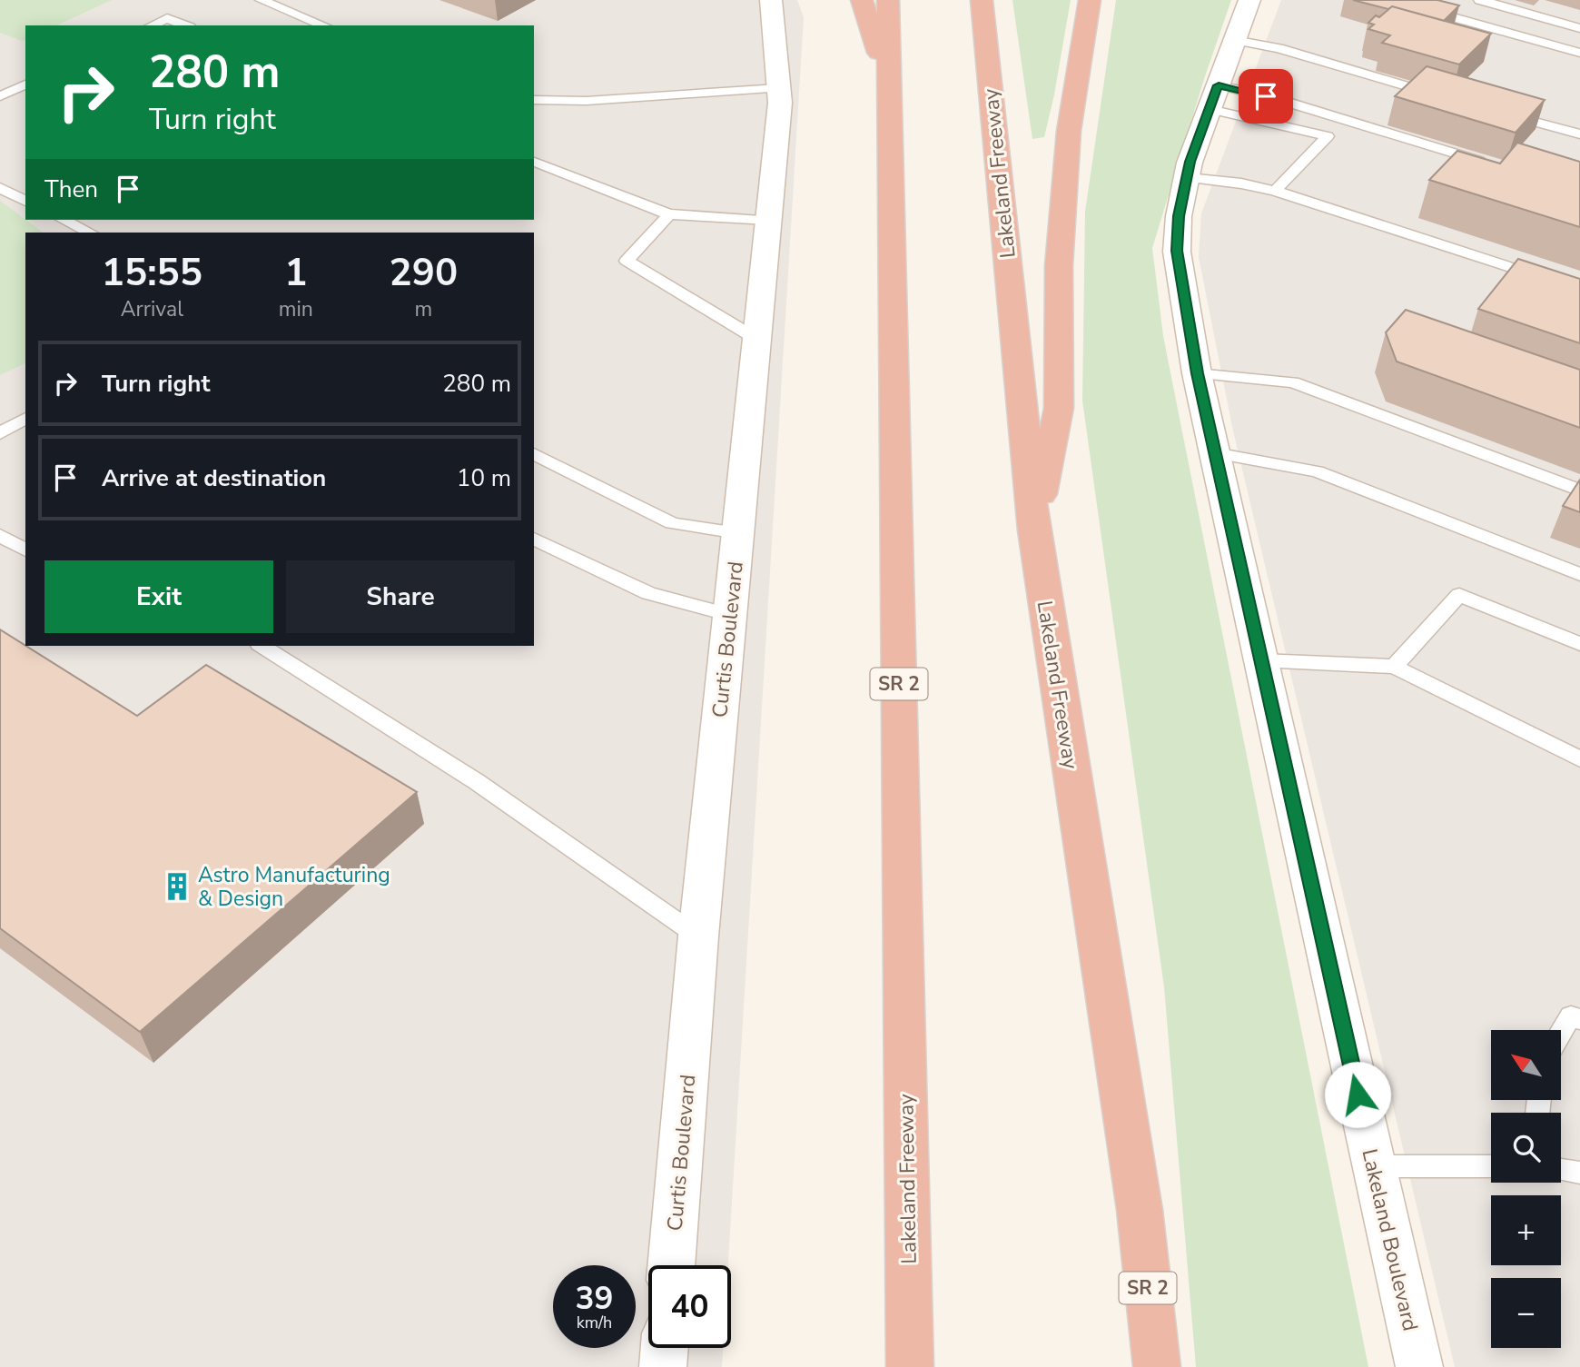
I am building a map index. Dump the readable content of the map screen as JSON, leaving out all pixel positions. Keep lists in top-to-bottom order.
{
  "streets": {
    "highway": ["Lakeland Freeway", "SR 2"],
    "street": ["Curtis Boulevard", "Lakeland Boulevard"]
  },
  "places": {
    "building": ["Astro Manufacturing & Design"]
  },
  "north": "top left",
  "page": {
    "turn": ["280 m", "Turn right"],
    "then": "Then",
    "eta": [
      "15:55",
      "Arrival",
      "1",
      "min",
      "290",
      "m"
    ],
    "list": [
      {
        "name": "Turn right",
        "value": "280 m"
      },
      {
        "name": "Arrive at destination",
        "value": "10 m"
      }
    ],
    "buttons": ["Exit", "Share"],
    "map_buttons": ["+", "−"],
    "speed": "39 km/h",
    "limit": "40"
  }
}
